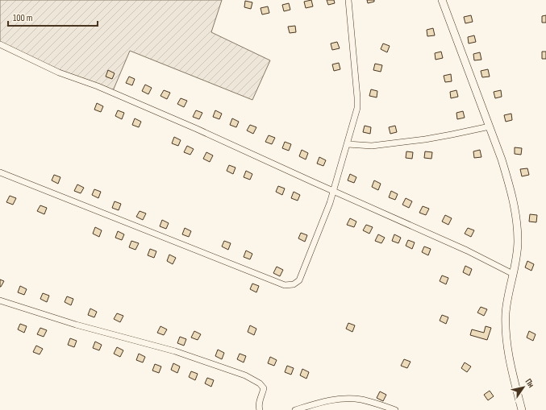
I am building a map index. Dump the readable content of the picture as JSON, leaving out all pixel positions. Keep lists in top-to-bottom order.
{
  "scale_bar": "100 m",
  "north": "top right"
}
